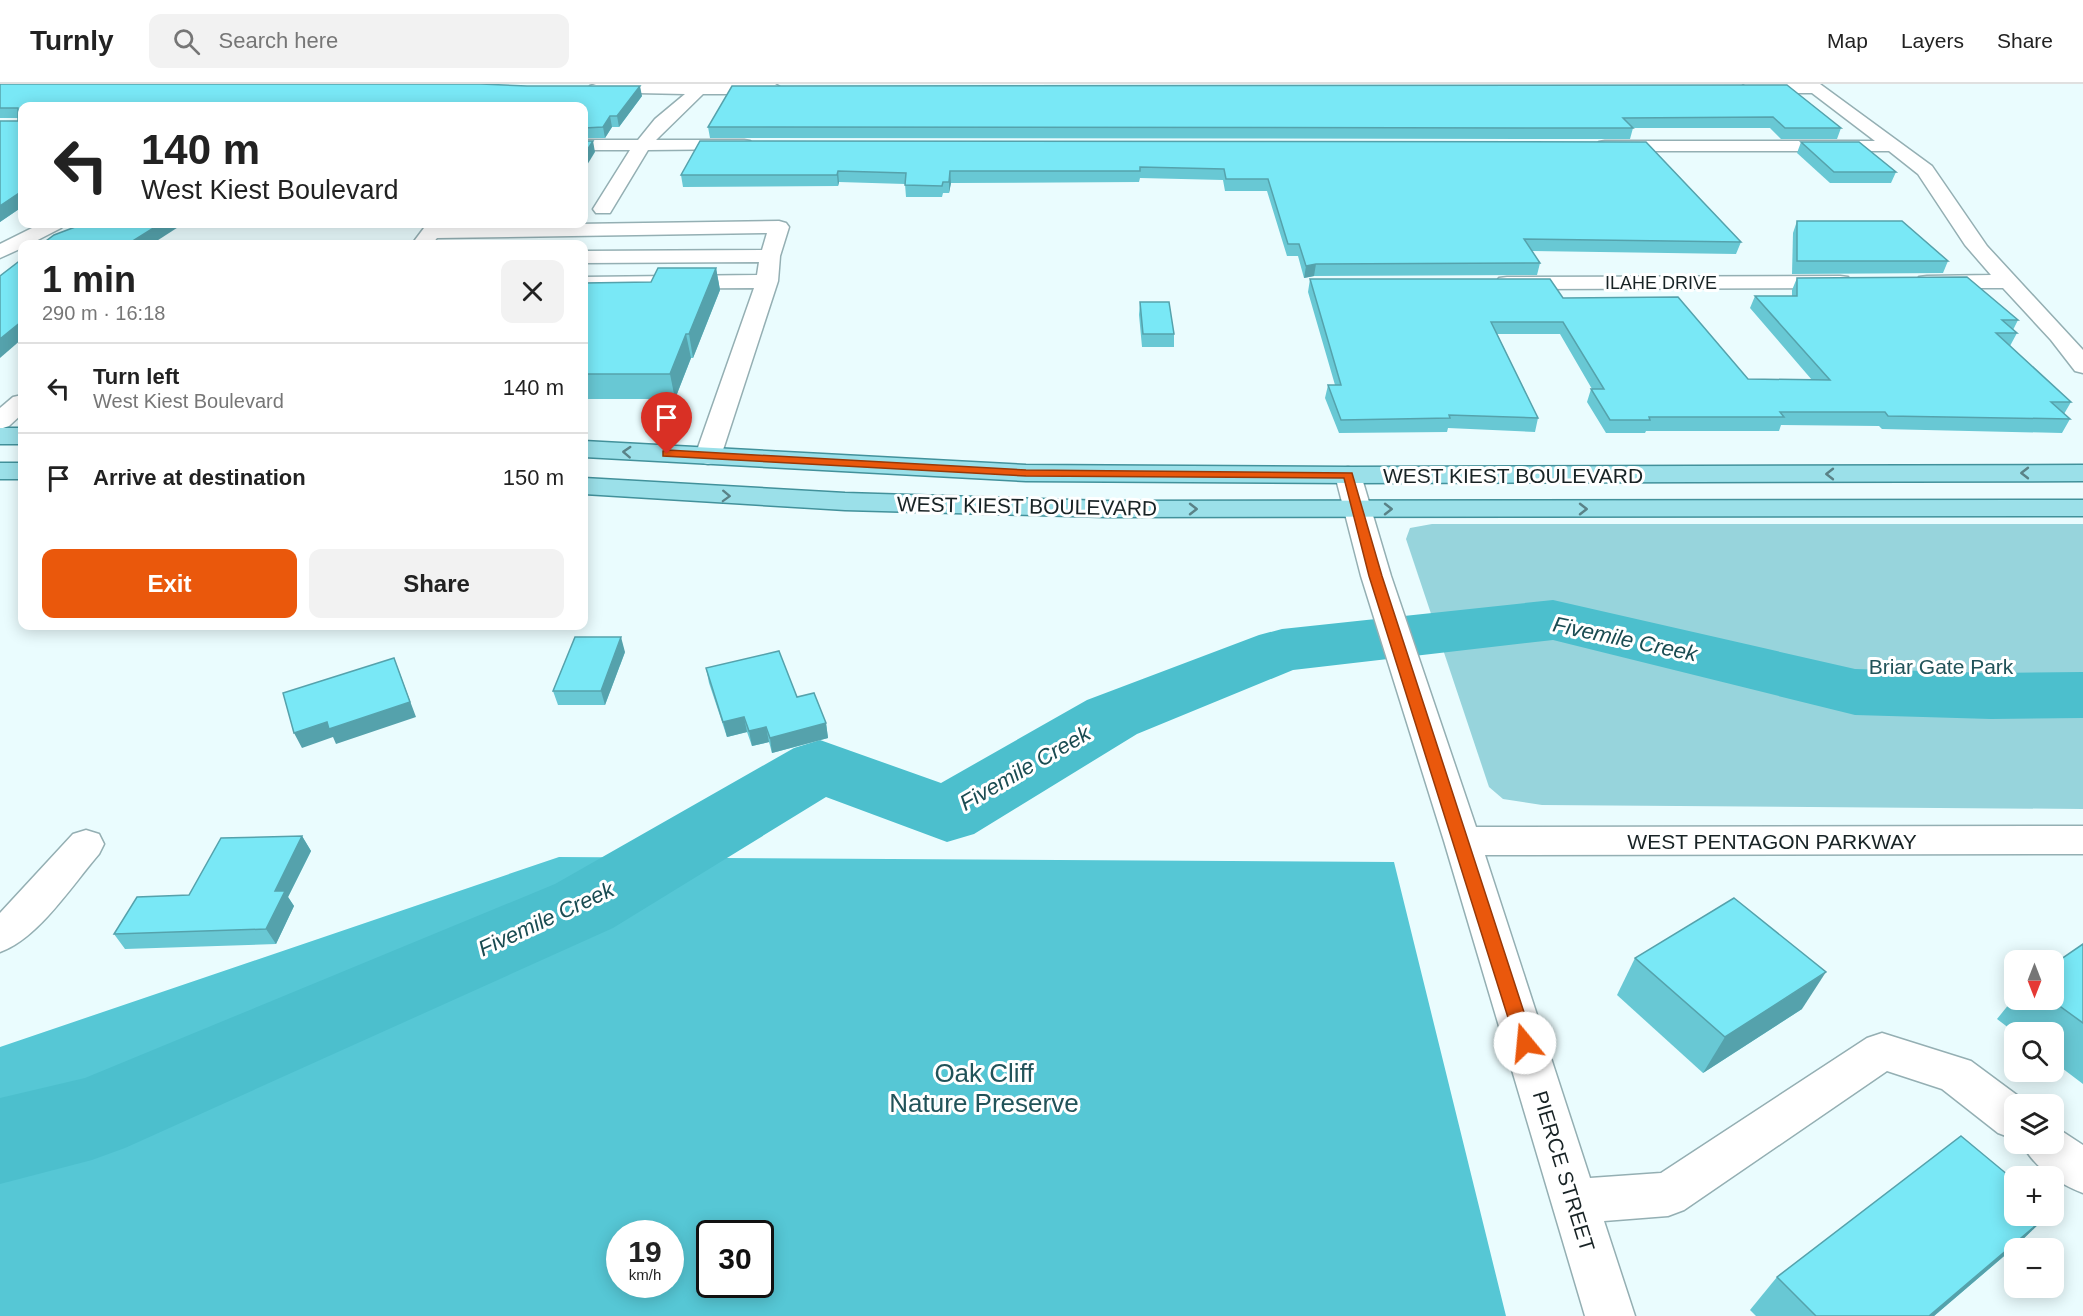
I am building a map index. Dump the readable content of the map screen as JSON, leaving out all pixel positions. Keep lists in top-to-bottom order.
{
  "streets": {
    "main road": ["WEST KIEST BOULEVARD"],
    "street": ["ILAHE DRIVE", "WEST PENTAGON PARKWAY", "PIERCE STREET"]
  },
  "crossings": [
    ["WEST KIEST BOULEVARD", "PIERCE STREET"],
    ["WEST PENTAGON PARKWAY", "PIERCE STREET"]
  ],
  "water": ["Fivemile Creek"],
  "parks": ["Briar Gate Park", "Oak Cliff Nature Preserve"],
  "north": "bottom",
  "page": {
    "header": "Turnly",
    "search": "Search here",
    "nav": ["Map", "Layers", "Share"],
    "turn": ["140 m", "West Kiest Boulevard"],
    "heading": ["1 min", "290 m · 16:18"],
    "list": [
      {
        "name": "Turn left",
        "note": "West Kiest Boulevard",
        "value": "140 m"
      },
      {
        "name": "Arrive at destination",
        "value": "150 m"
      }
    ],
    "buttons": ["Exit", "Share"],
    "map_buttons": ["+", "−"],
    "speed": "19 km/h",
    "limit": "30"
  }
}
